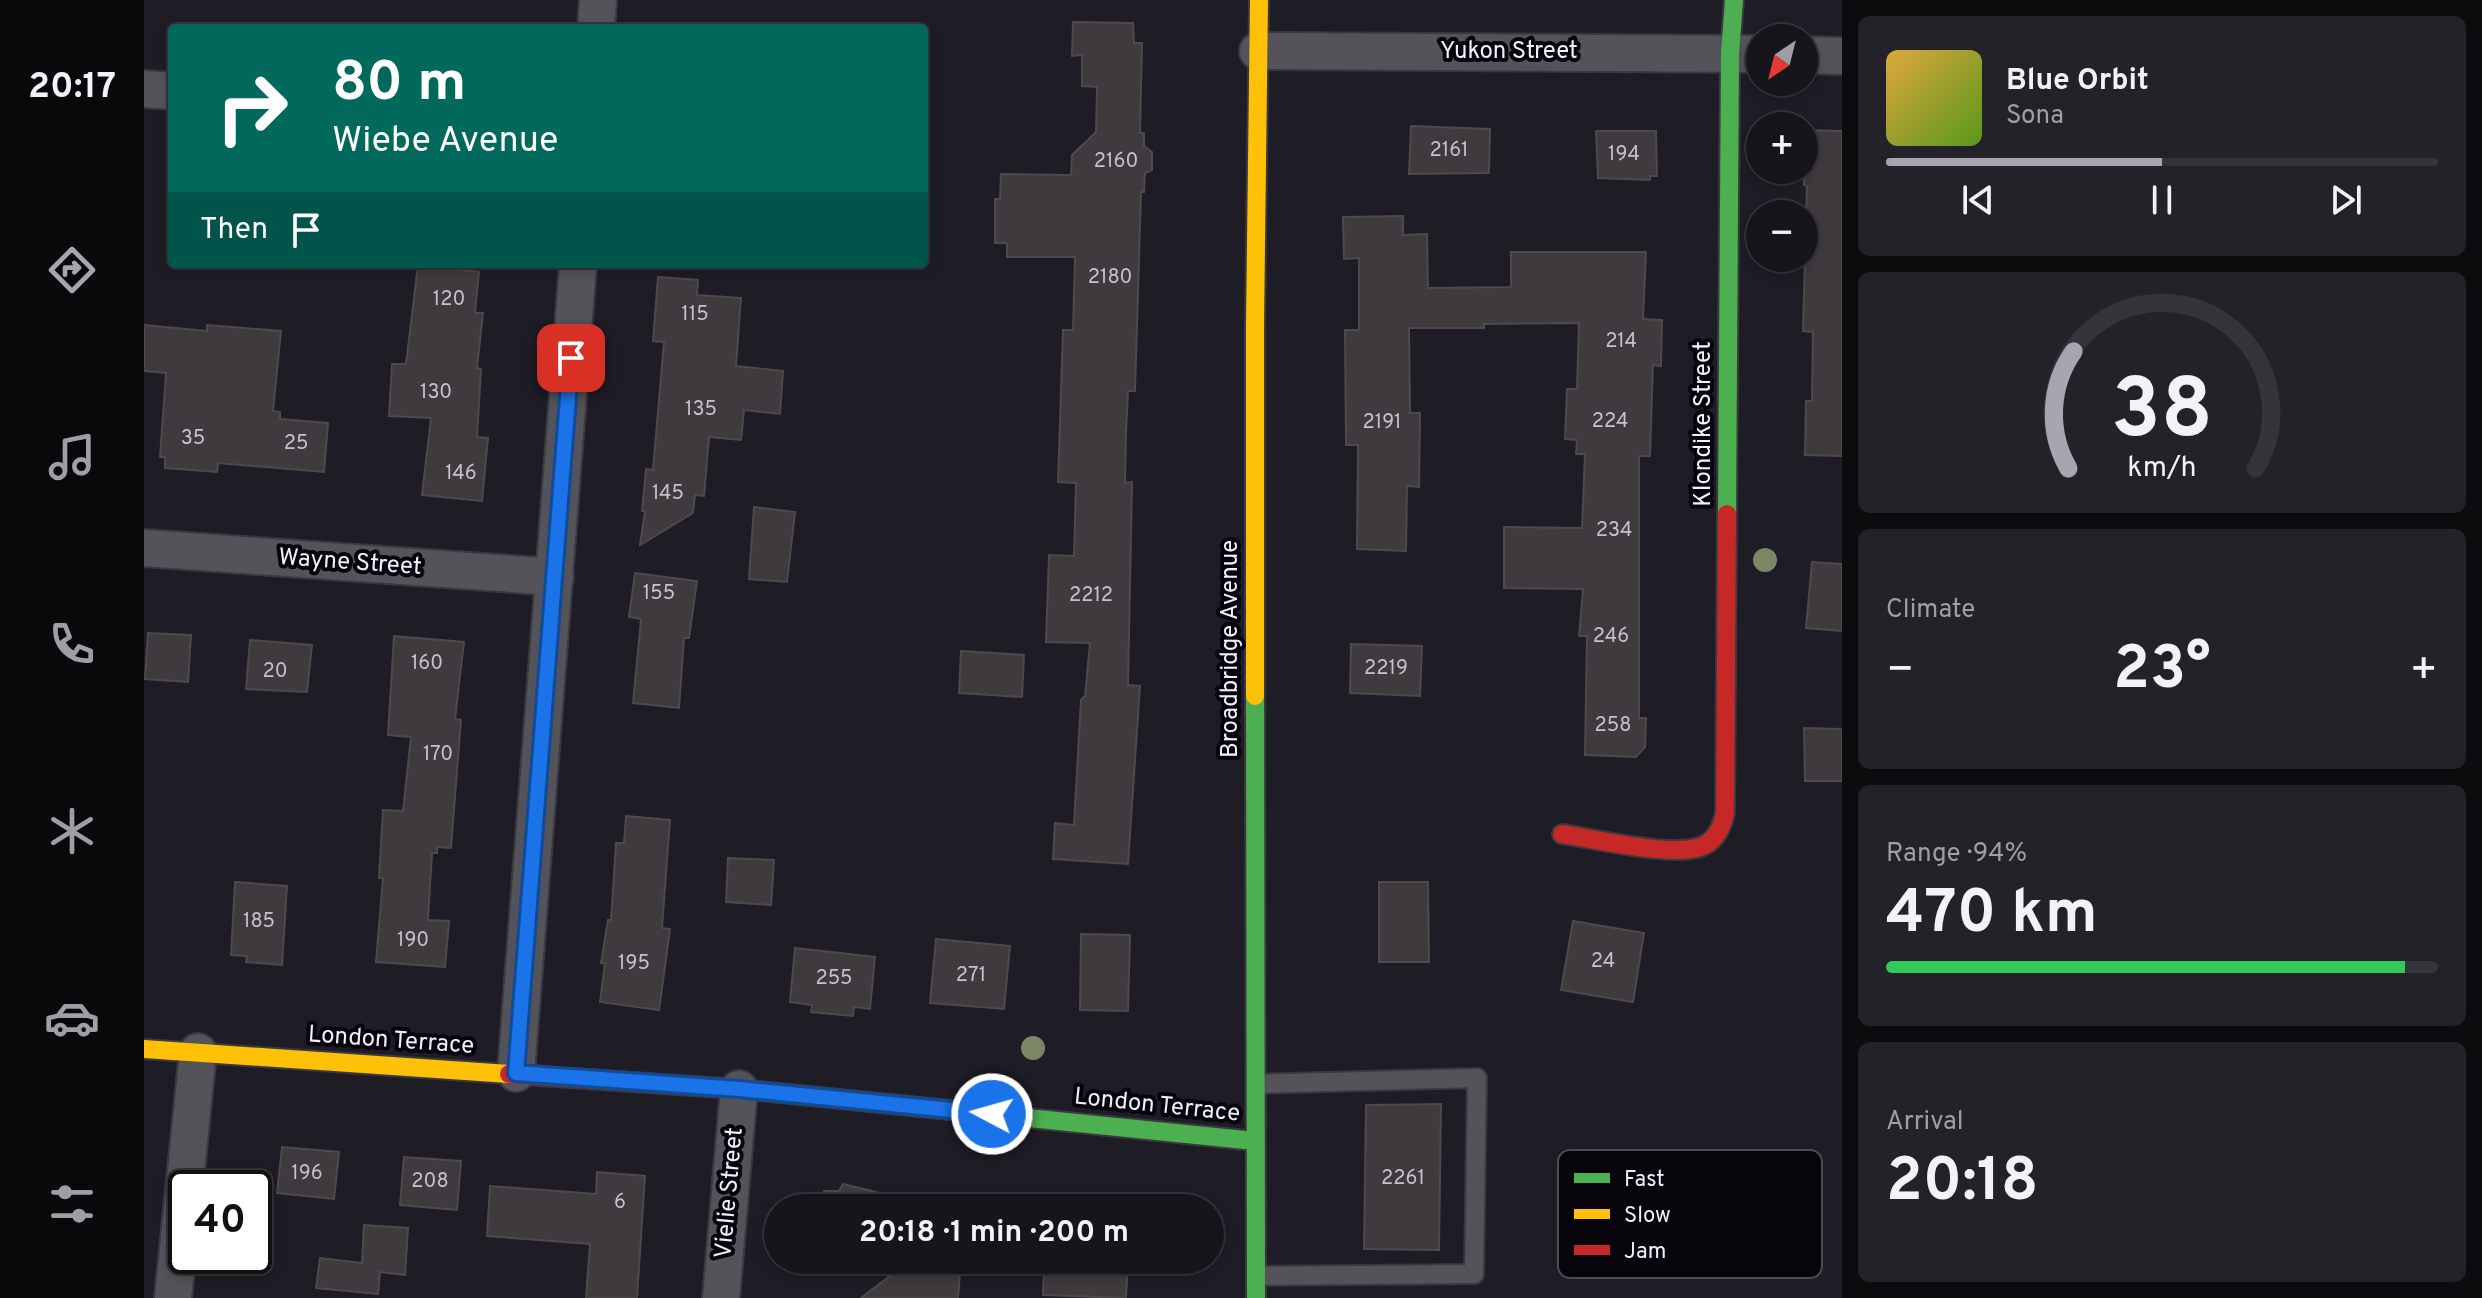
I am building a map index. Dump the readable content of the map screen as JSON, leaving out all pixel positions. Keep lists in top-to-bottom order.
{
  "streets": {
    "street": [
      "Yukon Street",
      "Klondike Street",
      "Wayne Street",
      "Broadbridge Avenue",
      "London Terrace",
      "Vielie Street"
    ]
  },
  "crossings": [
    ["Yukon Street", "Klondike Street"],
    ["Yukon Street", "Broadbridge Avenue"],
    ["Broadbridge Avenue", "London Terrace"],
    ["London Terrace", "Vielie Street"]
  ],
  "house_numbers": [
    "2161",
    "194",
    "2160",
    "2180",
    "120",
    "115",
    "214",
    "130",
    "135",
    "224",
    "2191",
    "35",
    "25",
    "146",
    "145",
    "234",
    "155",
    "2212",
    "246",
    "160",
    "2219",
    "20",
    "258",
    "170",
    "185",
    "190",
    "24",
    "195",
    "271",
    "255",
    "196",
    "2261",
    "208",
    "6"
  ],
  "legend": ["Fast", "Slow", "Jam"],
  "north": "bottom left",
  "page": {
    "tabs": "20:17",
    "map_buttons": ["+", "−"],
    "turn": ["80 m", "Wiebe Avenue"],
    "song": ["Blue Orbit", "Sona"],
    "then": "Then",
    "tile": [
      "Climate",
      ["Range · 94%", "470 km"],
      ["Arrival", "20:18"]
    ],
    "heat": ["−", "23°", "+"],
    "limit": "40",
    "trip": "20:18 · 1 min · 200 m",
    "gauge": ["38", "km/h"]
  }
}
